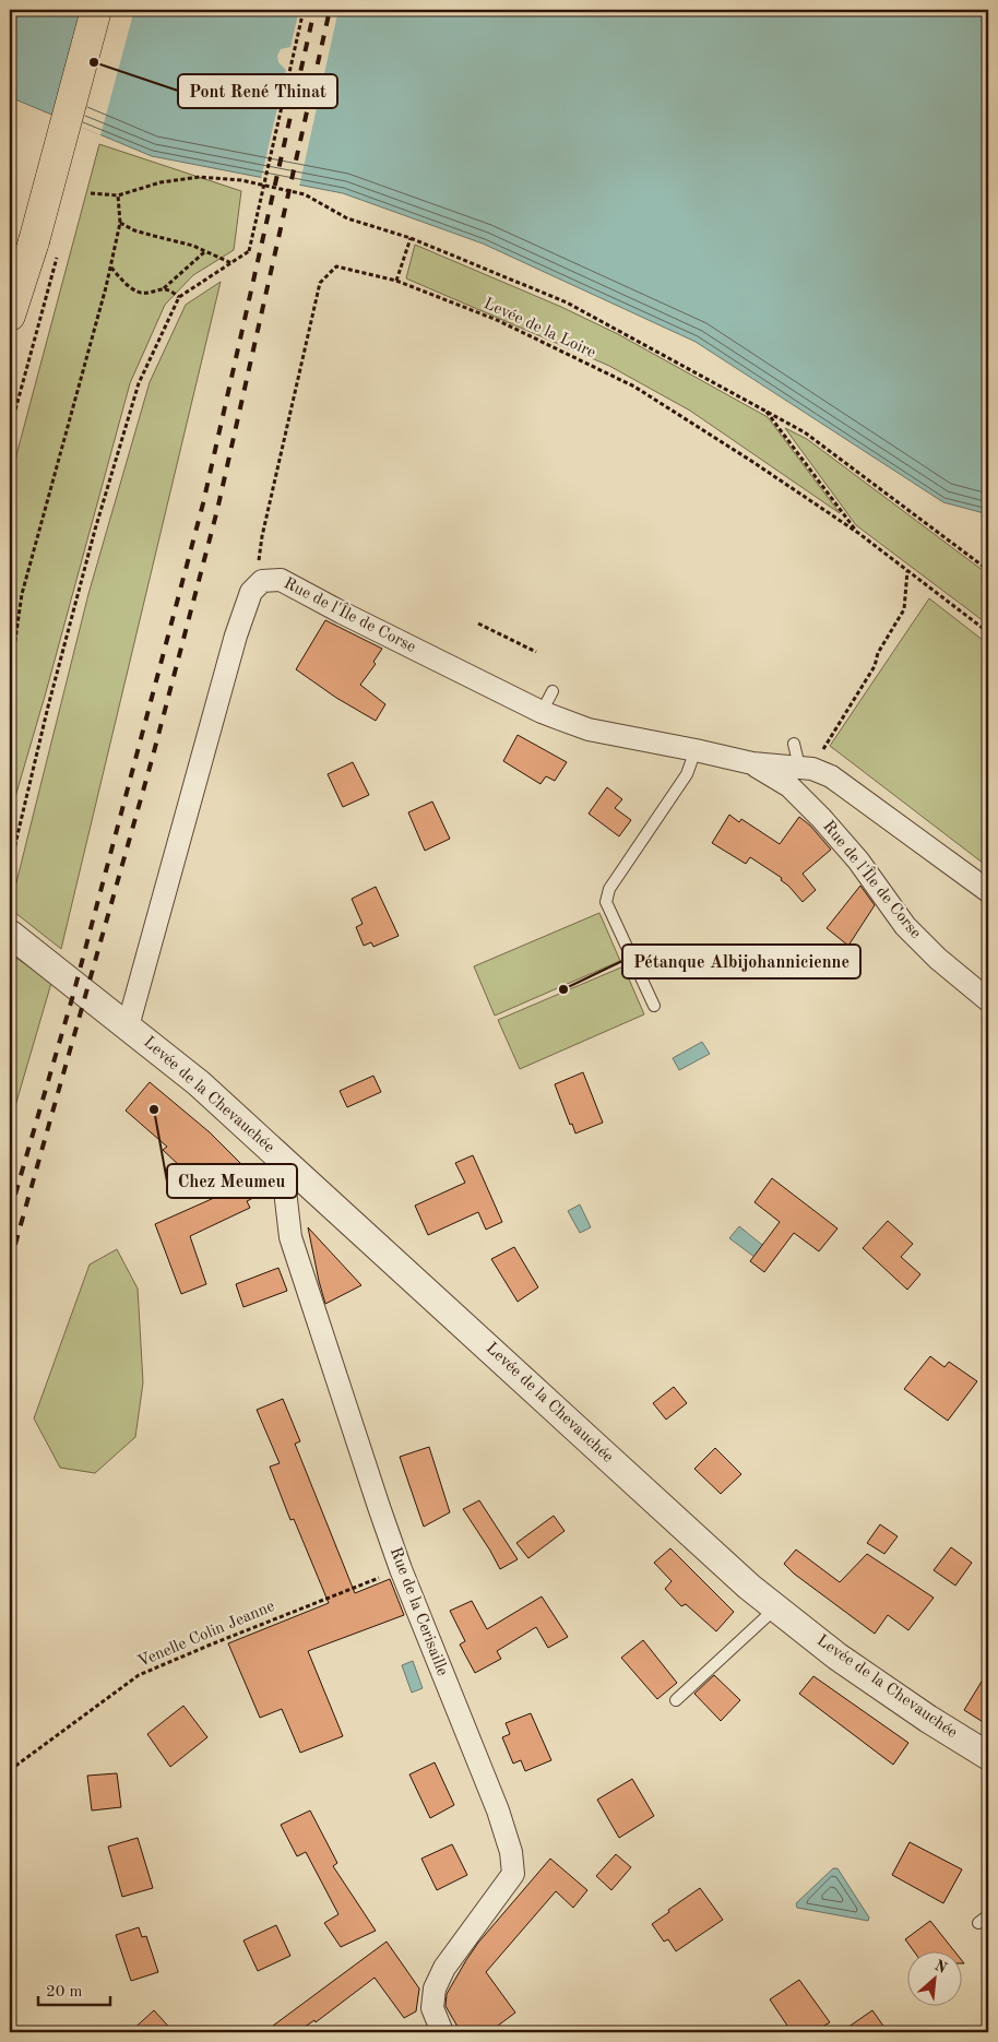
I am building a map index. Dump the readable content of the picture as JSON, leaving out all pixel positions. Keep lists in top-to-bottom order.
{
  "streets": {
    "street": ["Rue de l'Île de Corse", "Levée de la Chevauchée", "Rue de la Cerisaille"],
    "path": ["Levée de la Loire", "Venelle Colin Jeanne"]
  },
  "crossings": [
    ["Levée de la Loire", "Rue de l'Île de Corse"],
    ["Rue de l'Île de Corse", "Levée de la Chevauchée"],
    ["Levée de la Chevauchée", "Rue de la Cerisaille"],
    ["Rue de la Cerisaille", "Venelle Colin Jeanne"]
  ],
  "places": ["Pont René Thinat", "Pétanque Albijohannicienne", "Chez Meumeu"],
  "scale_bar": "20 m",
  "north": "top right"
}
